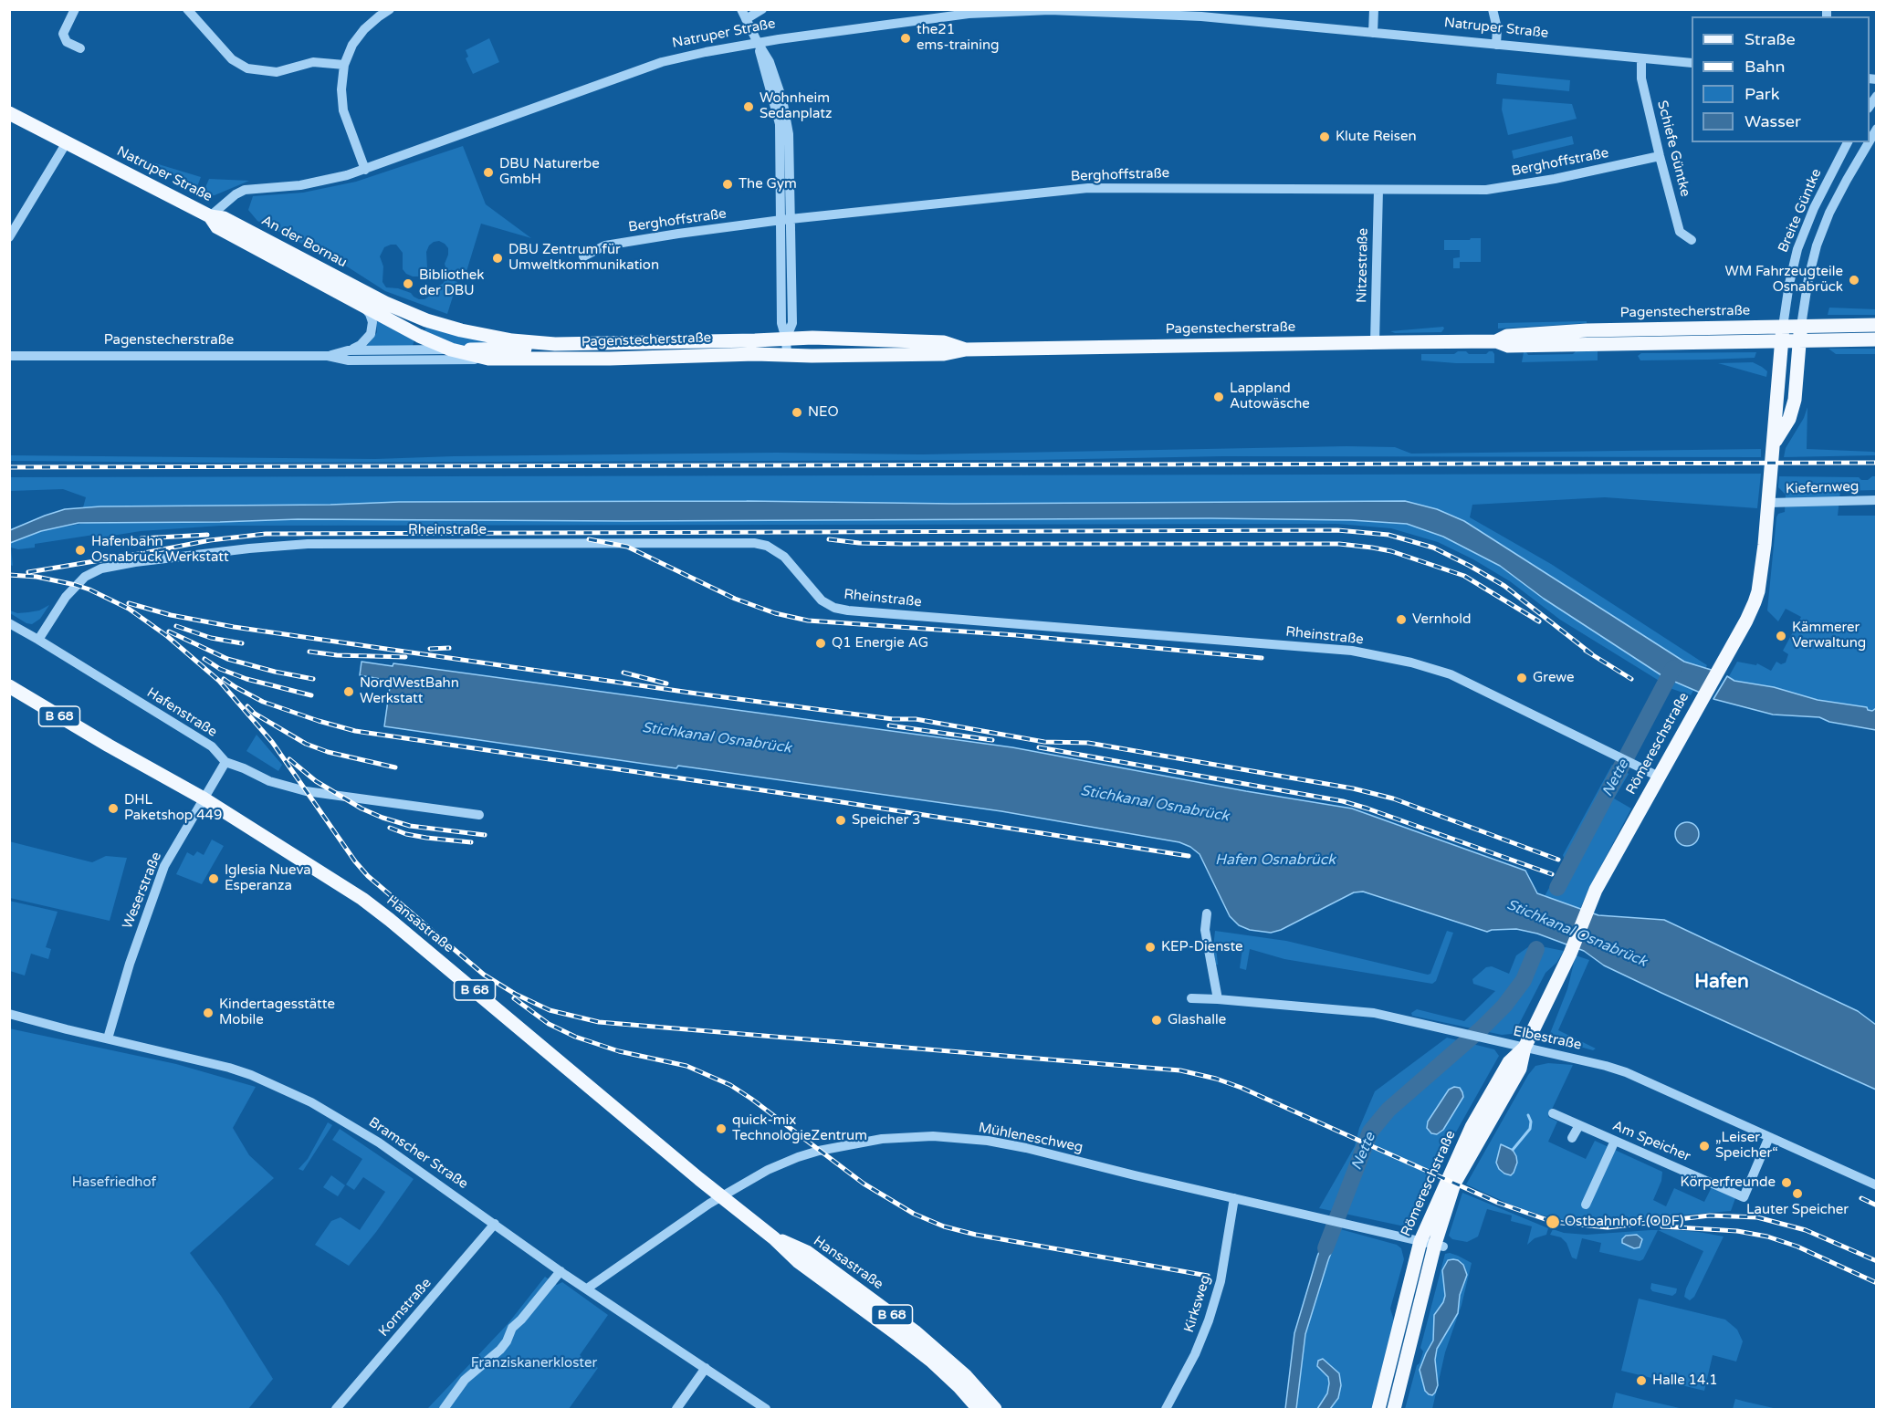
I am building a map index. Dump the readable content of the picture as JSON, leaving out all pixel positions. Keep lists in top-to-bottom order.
{
  "streets": {
    "main road": [
      "Natruper Straße",
      "An der Bornau",
      "Pagenstecherstraße",
      "B 68",
      "Römereschstraße",
      "Hansastraße"
    ],
    "street": [
      "Schiefe Güntke",
      "Berghoffstraße",
      "Breite Güntke",
      "Nitzestraße",
      "Kiefernweg",
      "Rheinstraße",
      "Hafenstraße",
      "Weserstraße",
      "Elbestraße",
      "Mühleneschweg",
      "Am Speicher",
      "Bramscher Straße",
      "Kirksweg",
      "Kornstraße"
    ]
  },
  "crossings": [
    ["Natruper Straße", "Schiefe Güntke"],
    ["Natruper Straße", "An der Bornau"],
    ["Schiefe Güntke", "Berghoffstraße"],
    ["Berghoffstraße", "Nitzestraße"],
    ["Breite Güntke", "Pagenstecherstraße"],
    ["Breite Güntke", "Römereschstraße"],
    ["An der Bornau", "Pagenstecherstraße"],
    ["Nitzestraße", "Pagenstecherstraße"],
    ["Pagenstecherstraße", "Römereschstraße"],
    ["Kiefernweg", "Römereschstraße"],
    ["Rheinstraße", "Hafenstraße"],
    ["Rheinstraße", "Römereschstraße"],
    ["Hafenstraße", "Weserstraße"],
    ["Römereschstraße", "Elbestraße"],
    ["Römereschstraße", "Mühleneschweg"],
    ["Weserstraße", "Hansastraße"],
    ["Weserstraße", "Bramscher Straße"],
    ["Hansastraße", "Mühleneschweg"],
    ["Elbestraße", "Am Speicher"],
    ["Mühleneschweg", "Bramscher Straße"],
    ["Mühleneschweg", "Kirksweg"],
    ["Bramscher Straße", "Kornstraße"]
  ],
  "districts": ["Hafen"],
  "water": ["Stichkanal Osnabrück", "Nette", "Hafen Osnabrück"],
  "parks": ["Hasefriedhof", "Franziskanerkloster"],
  "places": [
    "the21 ems-training",
    "Wohnheim Sedanplatz",
    "Klute Reisen",
    "DBU Naturerbe GmbH",
    "The Gym",
    "DBU Zentrum für Umweltkommunikation",
    "WM Fahrzeugteile Osnabrück",
    "Bibliothek der DBU",
    "Lappland Autowäsche",
    "NEO",
    "Hafenbahn Osnabrück Werkstatt",
    "Vernhold",
    "Kämmerer Verwaltung",
    "Q1 Energie AG",
    "Grewe",
    "NordWestBahn Werkstatt",
    "DHL Paketshop 449",
    "Speicher 3",
    "Iglesia Nueva Esperanza",
    "KEP-Dienste",
    "Kindertagesstätte Mobile",
    "Glashalle",
    "quick-mix TechnologieZentrum",
    "„Leiser Speicher“",
    "Körperfreunde",
    "Lauter Speicher",
    "Ostbahnhof (ODF)",
    "Halle 14.1"
  ],
  "legend": [
    "Straße",
    "Bahn",
    "Park",
    "Wasser"
  ]
}
